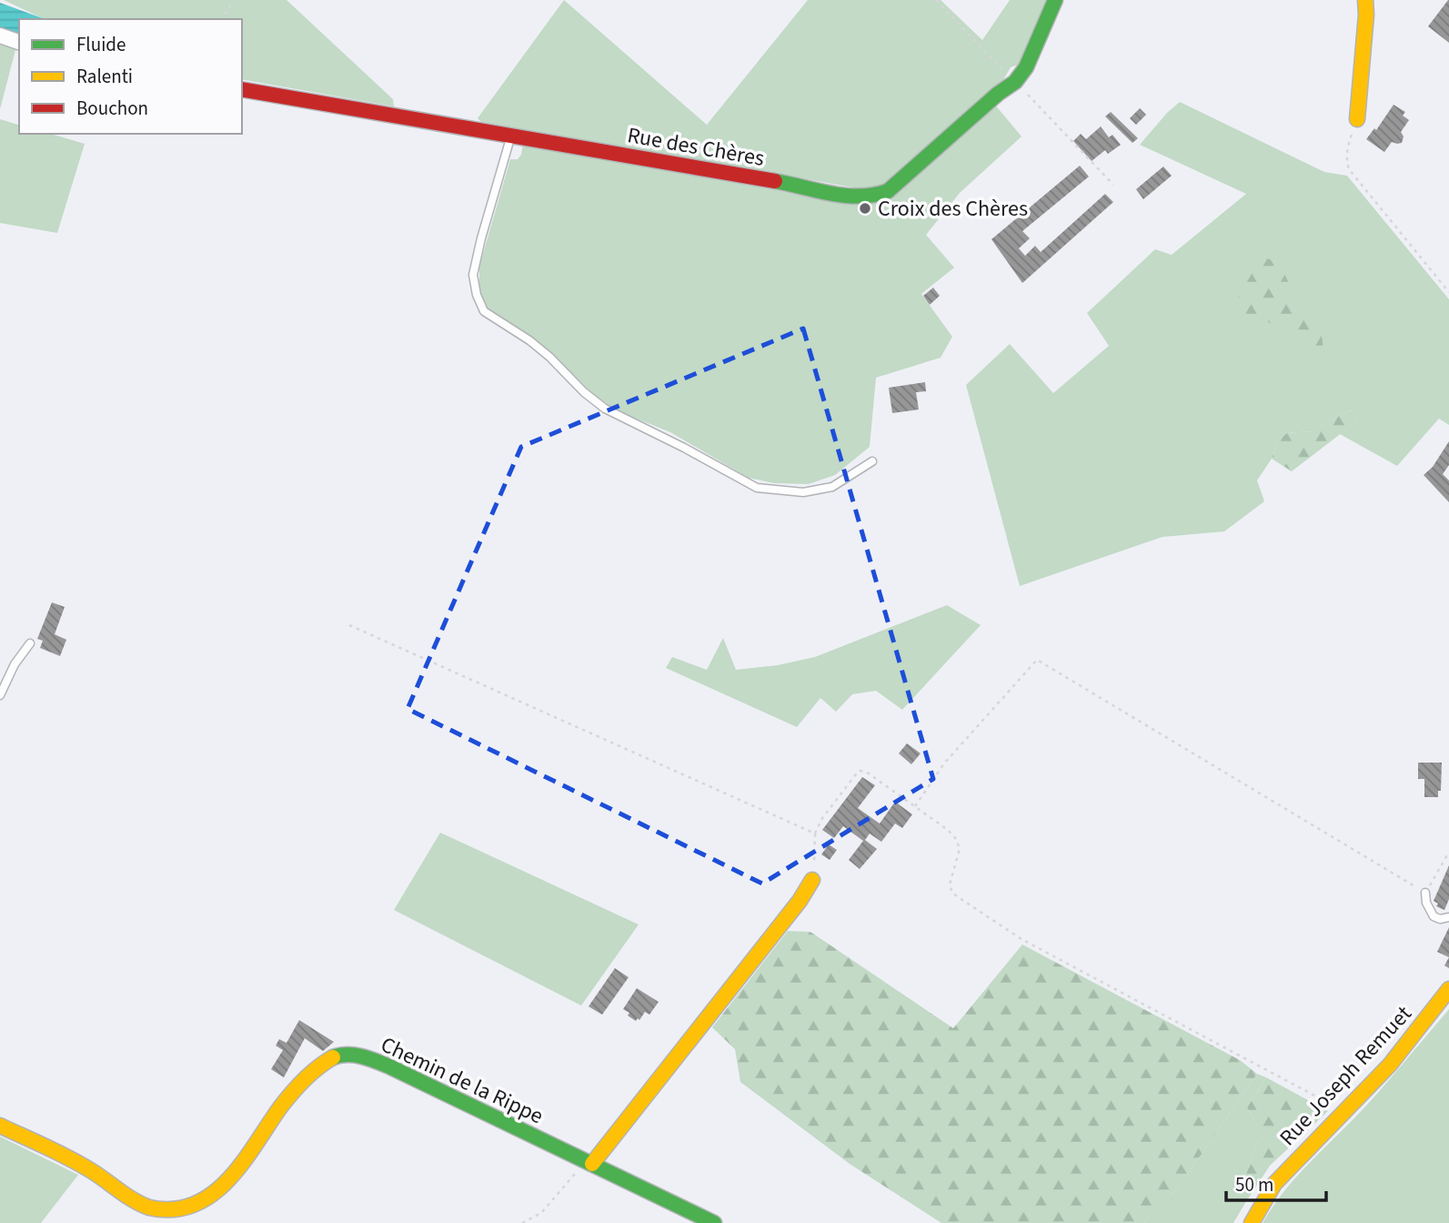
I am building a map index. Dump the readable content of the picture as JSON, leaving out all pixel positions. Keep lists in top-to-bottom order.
{
  "streets": {
    "street": ["Rue des Chères", "Rue Joseph Remuet", "Chemin de la Rippe"]
  },
  "places": ["Croix des Chères"],
  "legend": ["Fluide", "Ralenti", "Bouchon"],
  "scale_bar": "50 m"
}
